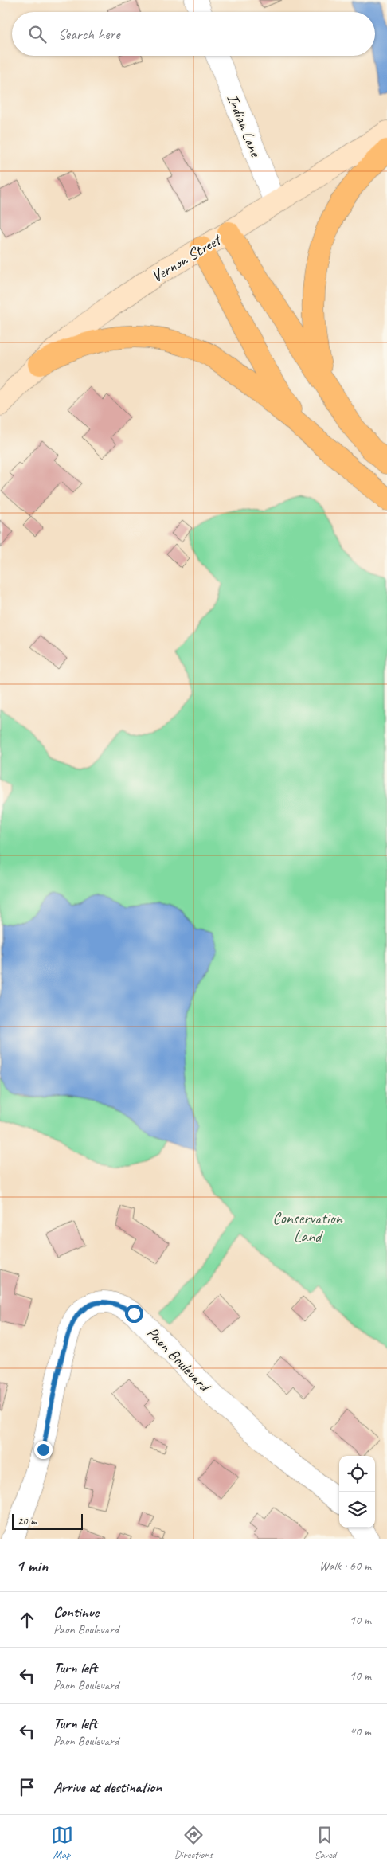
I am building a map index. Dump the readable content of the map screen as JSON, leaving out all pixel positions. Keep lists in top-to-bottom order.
{
  "streets": {
    "main road": ["Vernon Street"],
    "street": ["Indian Lane", "Paon Boulevard"]
  },
  "crossings": [
    ["Indian Lane", "Vernon Street"]
  ],
  "parks": ["Conservation Land"],
  "scale_bar": "20 m",
  "page": {
    "search": "Search here",
    "scale": "20 m",
    "heading": ["1 min", "Walk · 60 m"],
    "list": [
      ["Continue", "Paon Boulevard", "10 m"],
      ["Turn left", "Paon Boulevard", "10 m"],
      ["Turn left", "Paon Boulevard", "40 m"],
      "Arrive at destination"
    ],
    "nav": ["Map", "Directions", "Saved"]
  }
}
